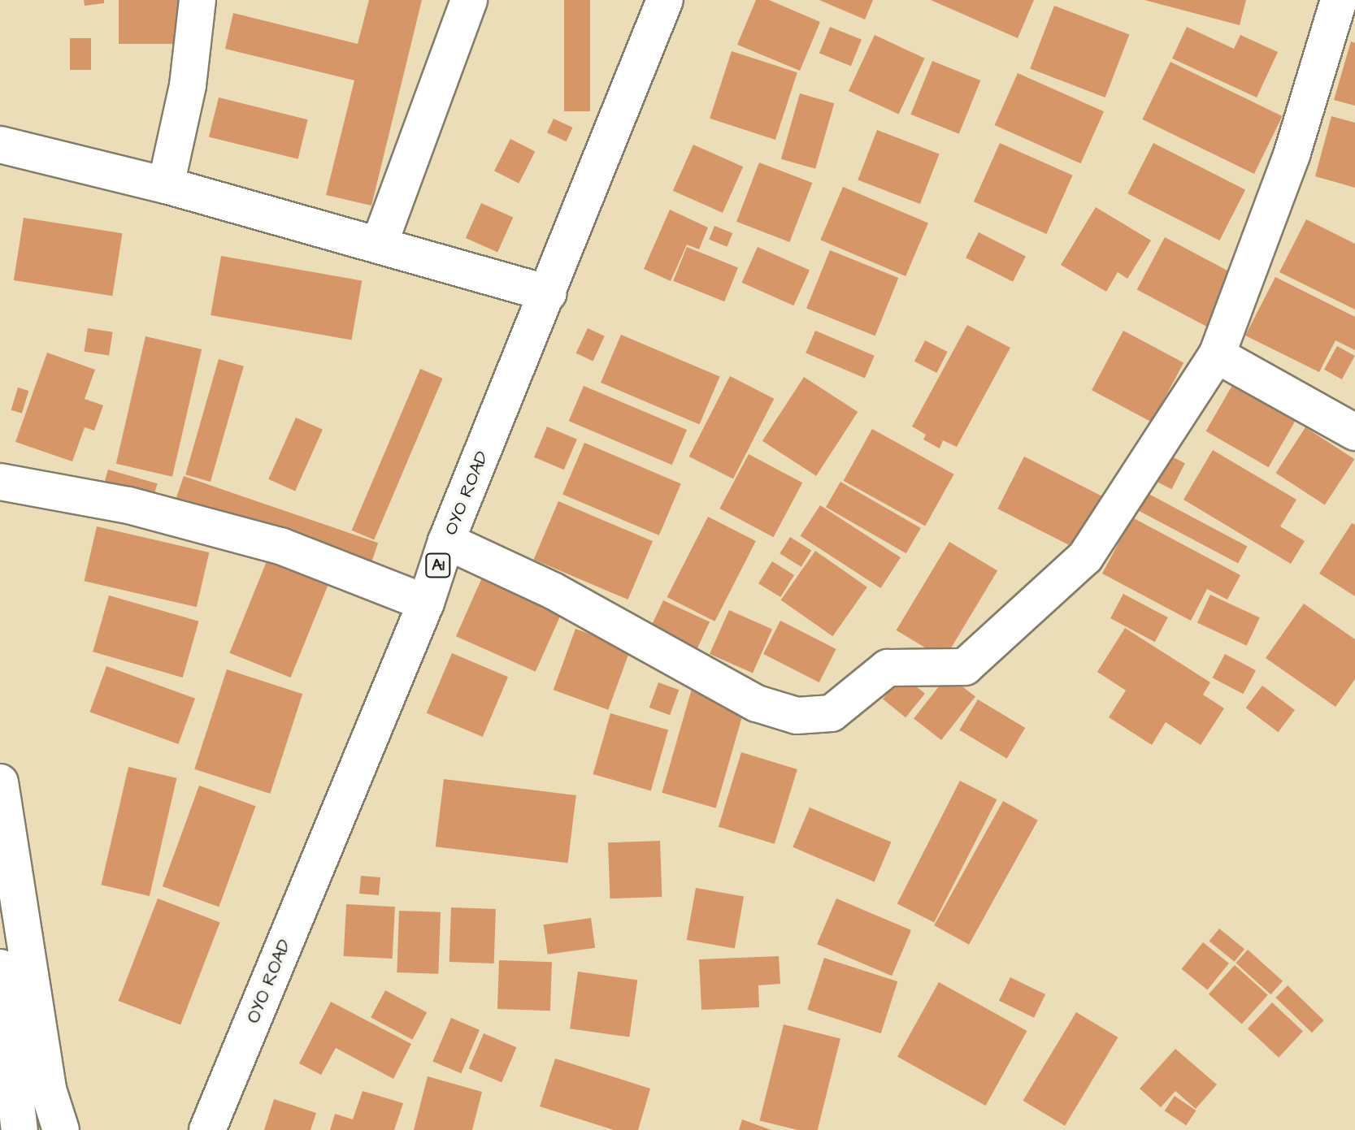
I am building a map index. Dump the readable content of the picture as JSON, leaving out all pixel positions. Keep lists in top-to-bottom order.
{
  "streets": {
    "main road": ["OYO ROAD", "A1"]
  }
}
